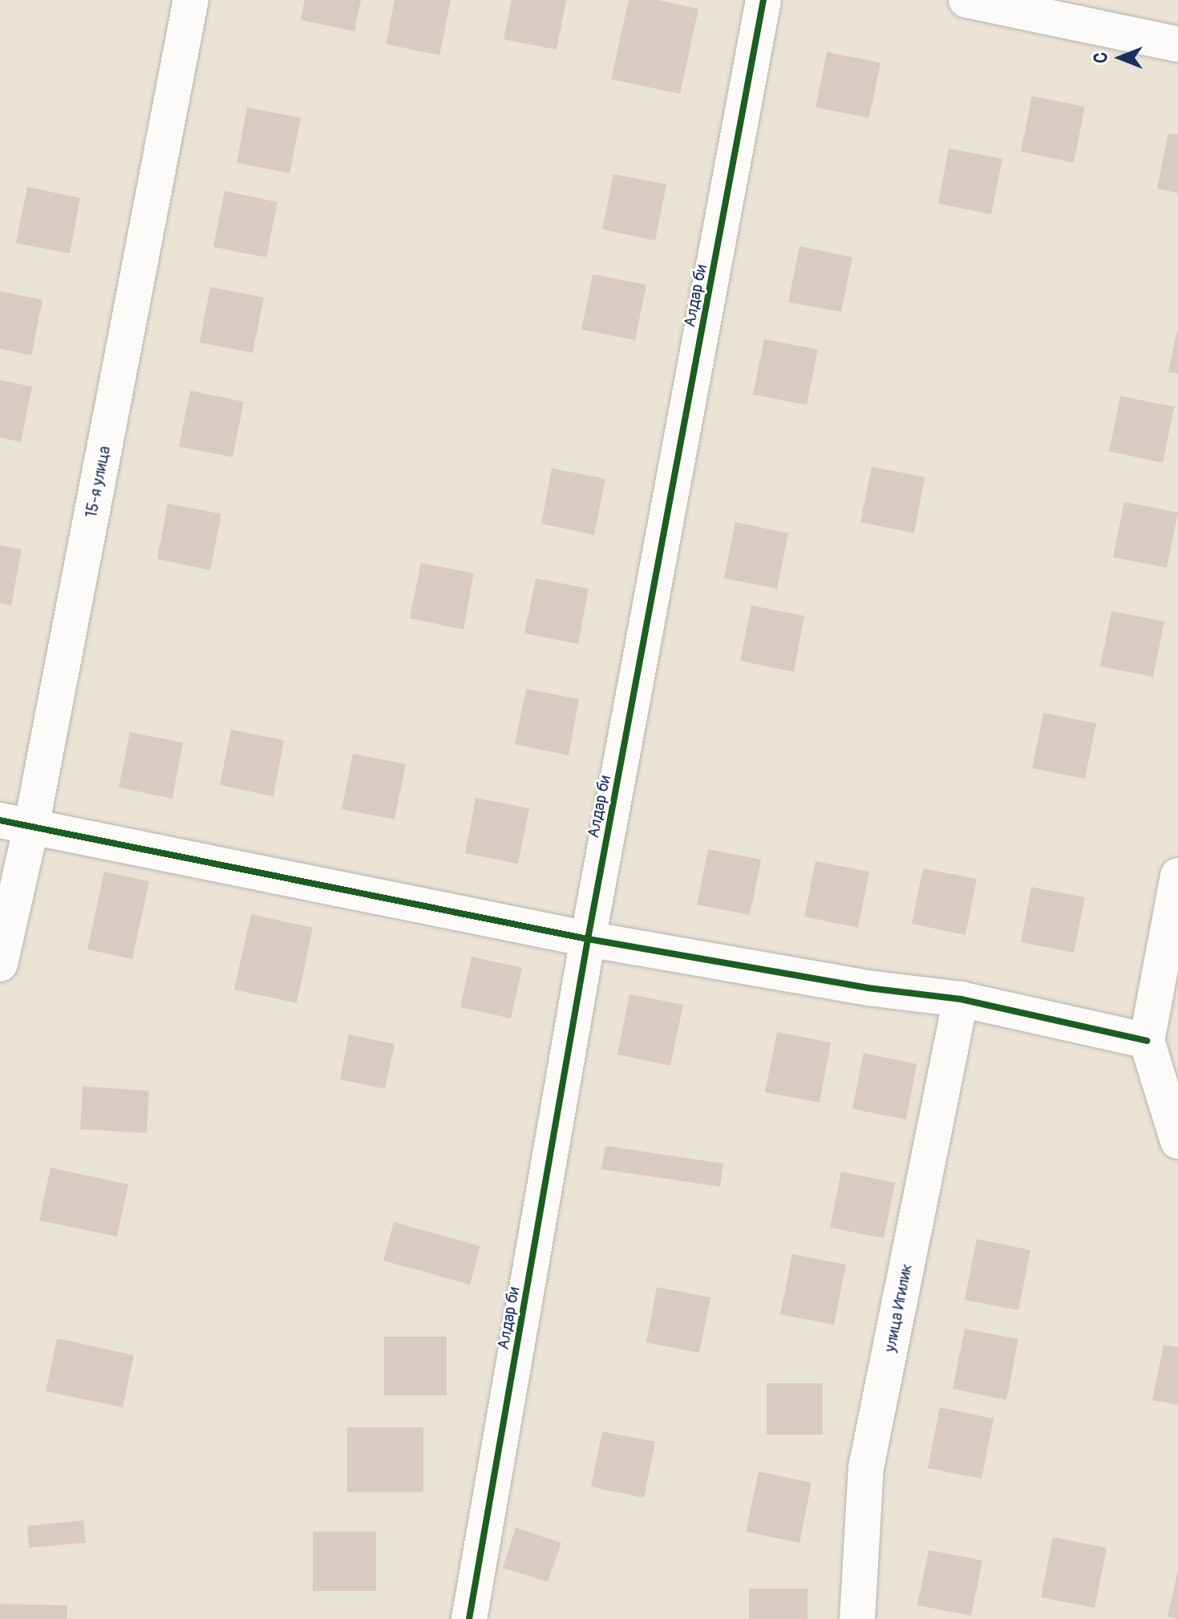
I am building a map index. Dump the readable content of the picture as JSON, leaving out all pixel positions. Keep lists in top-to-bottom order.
{
  "streets": {
    "street": ["Алдар би", "15-я улица", "улица Игилик"]
  },
  "north": "left"
}
